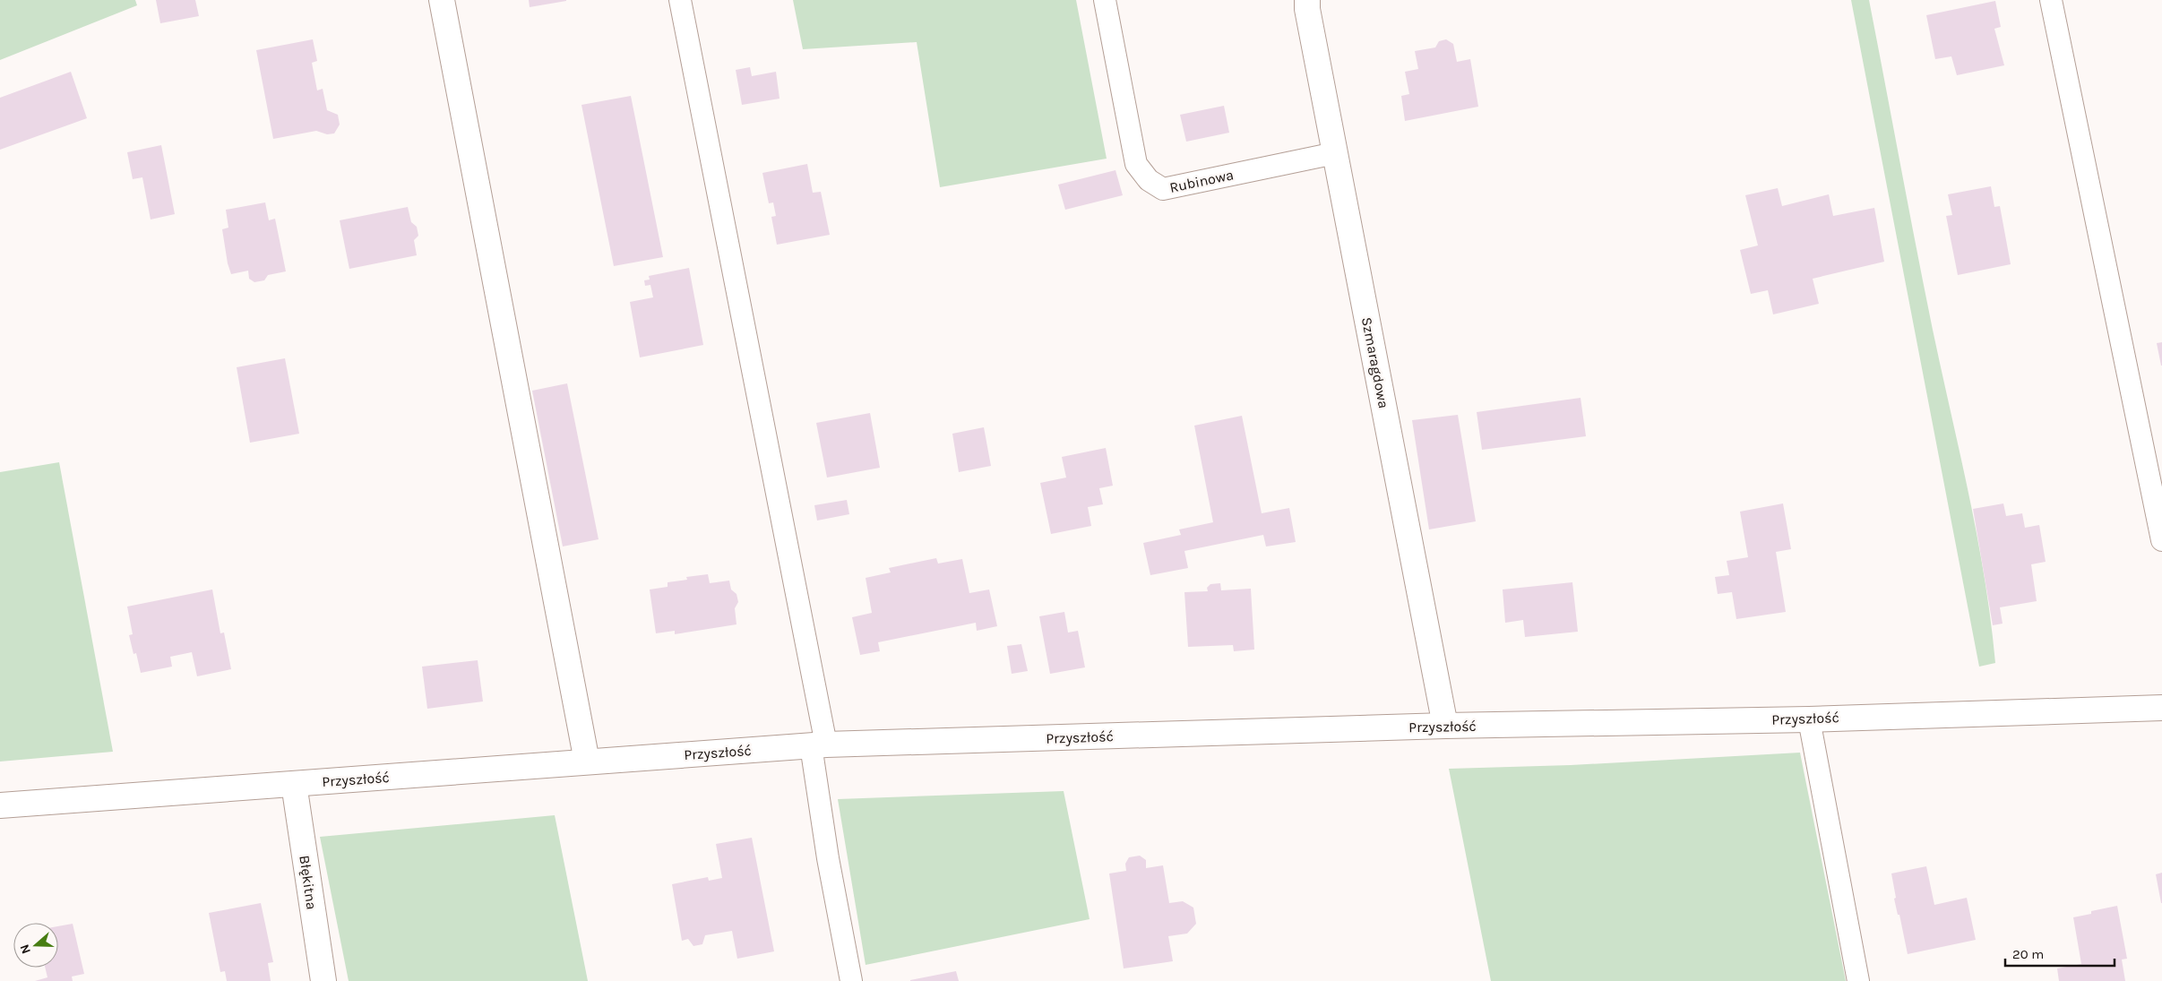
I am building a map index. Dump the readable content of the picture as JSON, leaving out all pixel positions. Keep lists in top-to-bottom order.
{
  "streets": {
    "street": ["Szmaragdowa", "Przyszłość", "Błękitna"],
    "lane": ["Rubinowa"]
  },
  "crossings": [
    ["Rubinowa", "Szmaragdowa"],
    ["Szmaragdowa", "Przyszłość"],
    ["Przyszłość", "Błękitna"]
  ],
  "scale_bar": "20 m",
  "north": "left"
}
